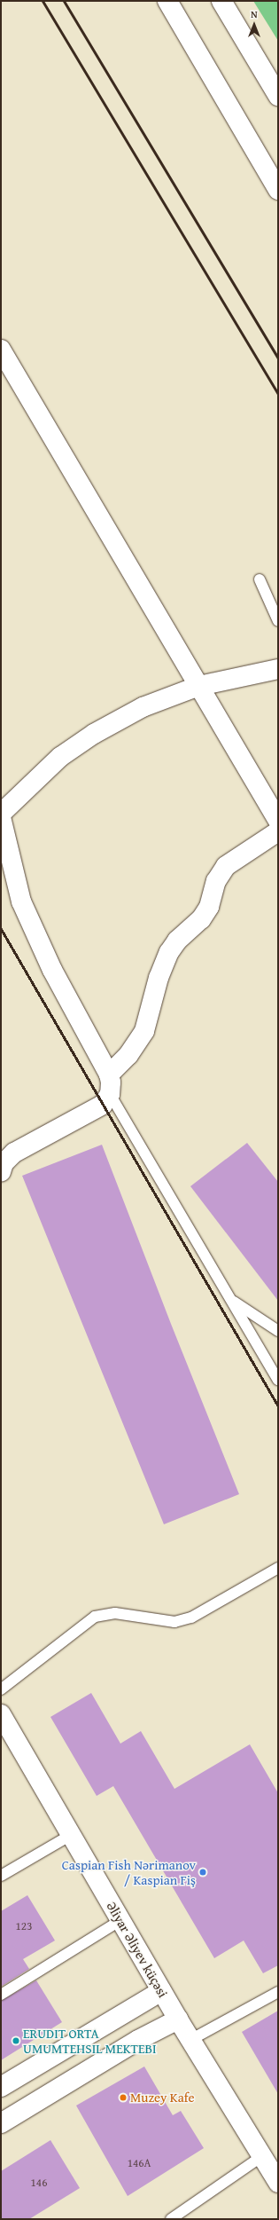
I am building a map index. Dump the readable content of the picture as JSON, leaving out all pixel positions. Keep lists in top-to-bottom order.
{
  "streets": {
    "street": ["Əliyar Əliyev küçəsi"]
  },
  "places": ["Caspian Fish Nərimanov / Kaspian Fiş", "ERUDIT ORTA UMUMTEHSIL MEKTEBI", "Muzey Kafe"],
  "house_numbers": ["123", "146A", "146"],
  "north": "top"
}
